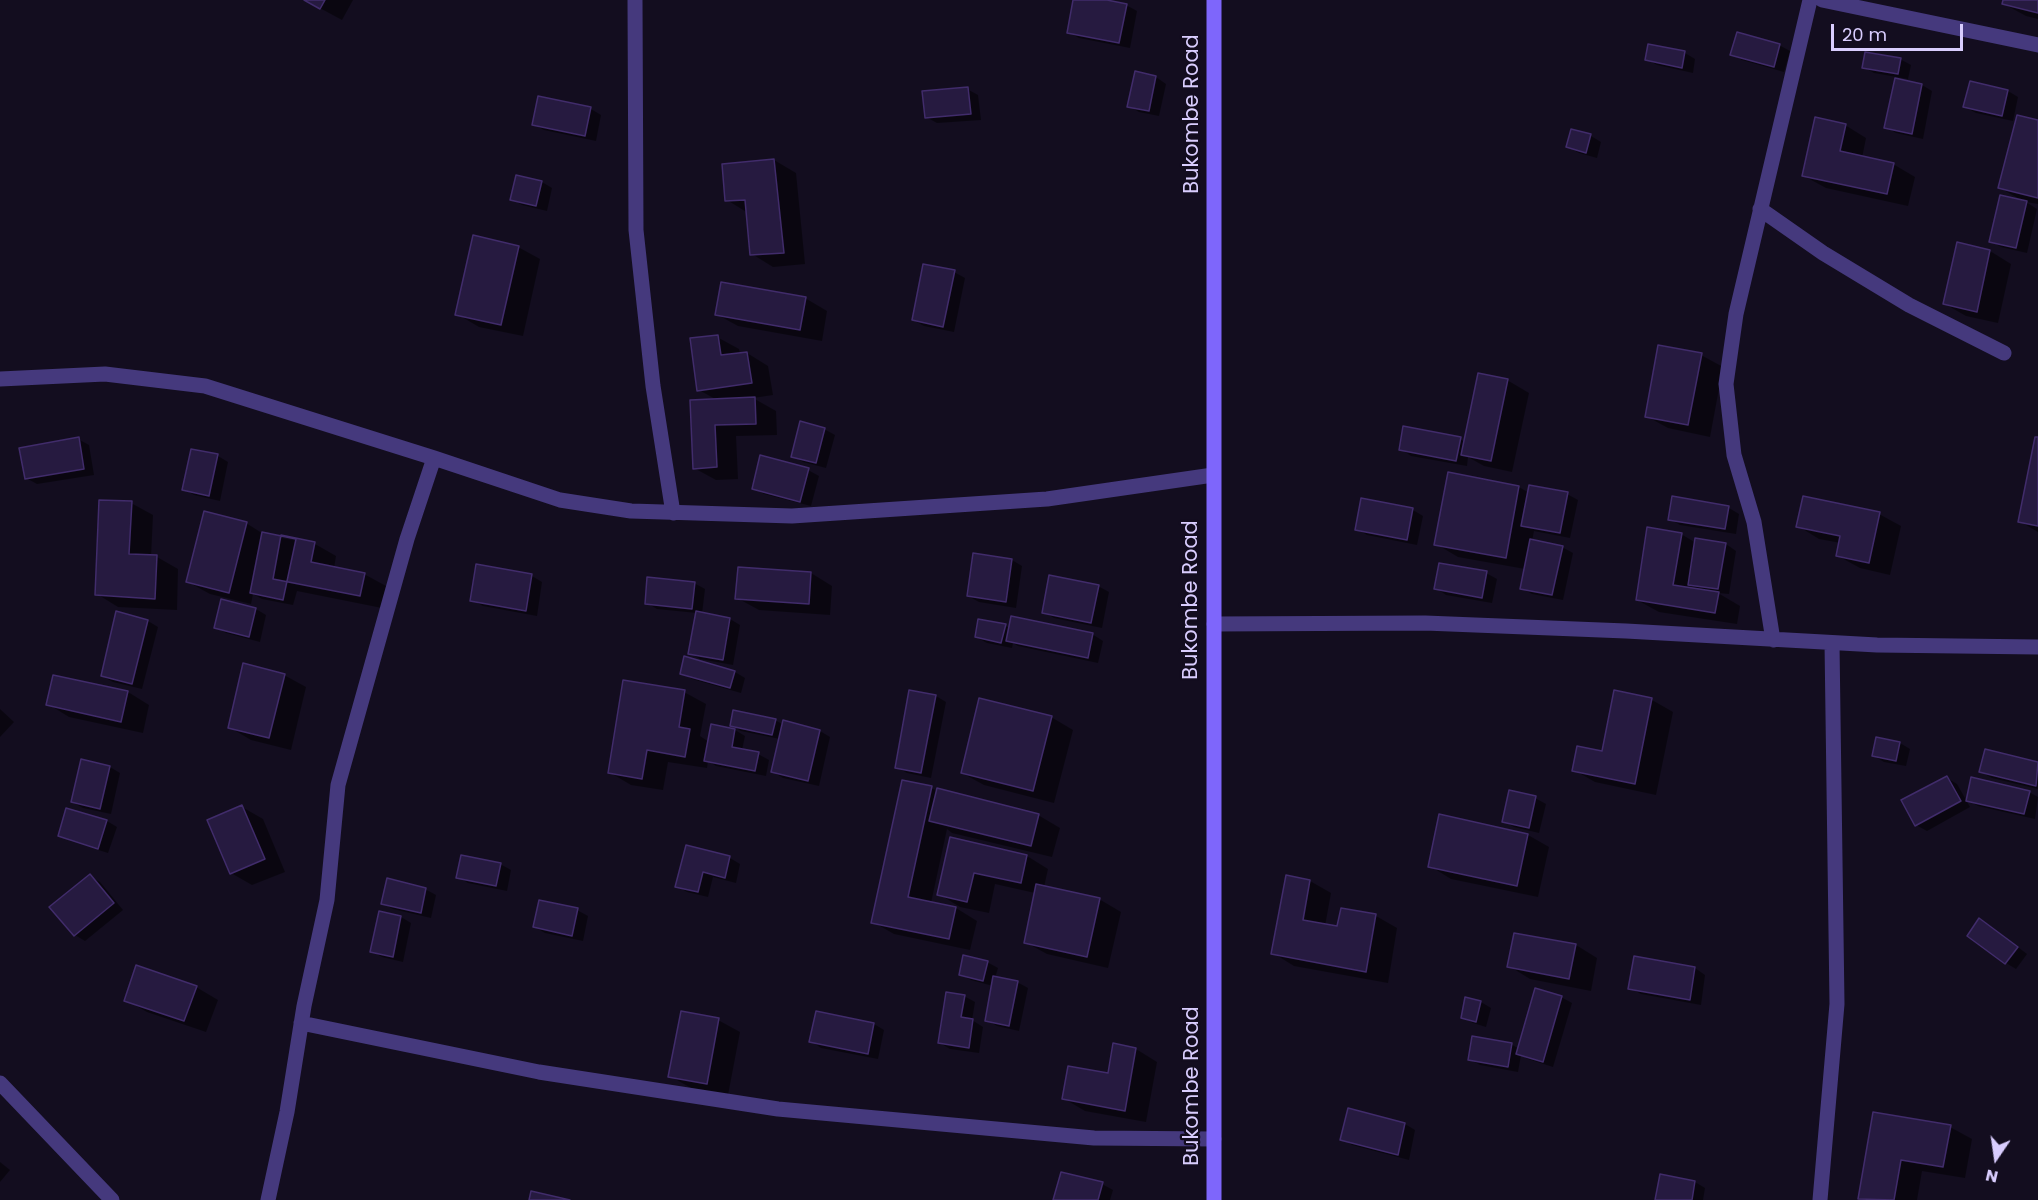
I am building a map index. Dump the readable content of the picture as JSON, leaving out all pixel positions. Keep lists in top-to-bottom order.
{
  "streets": {
    "main road": ["Bukombe Road"]
  },
  "scale_bar": "20 m",
  "north": "bottom"
}
